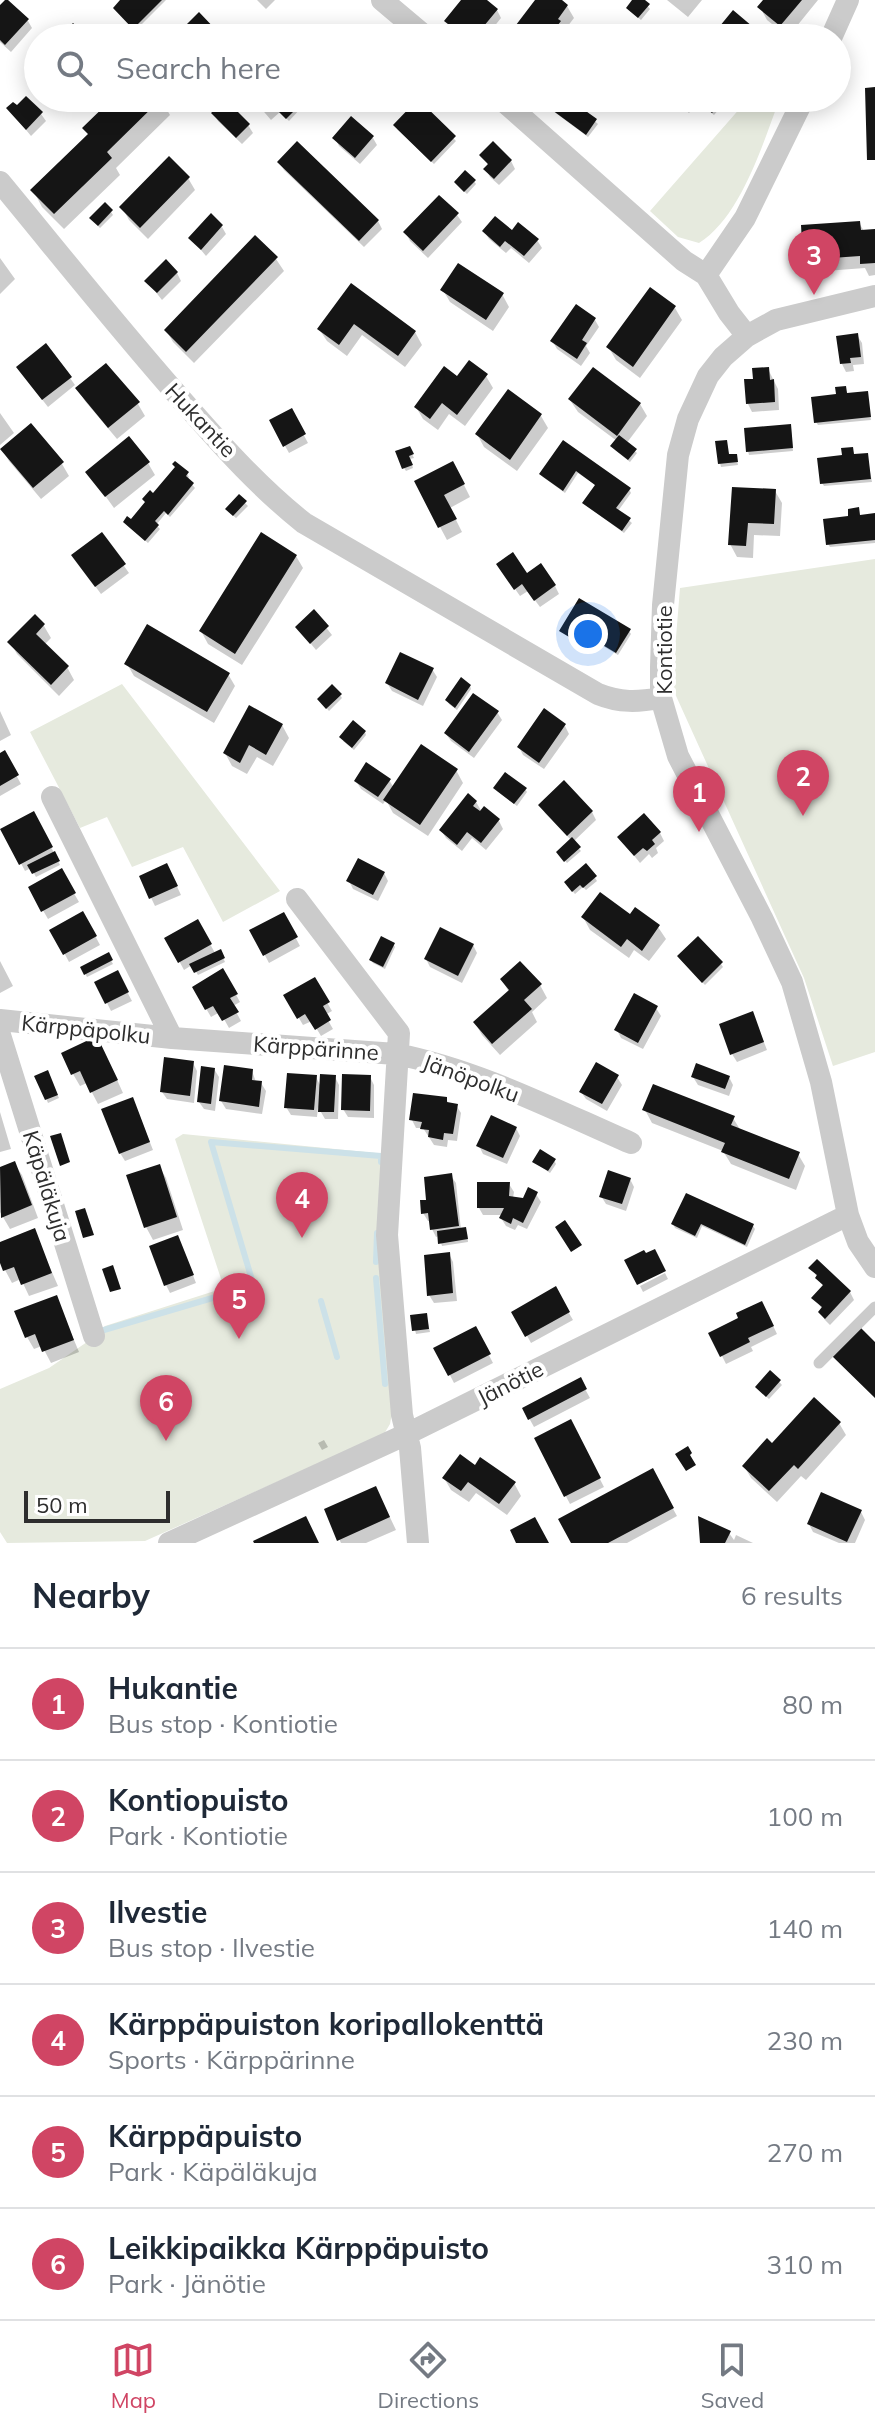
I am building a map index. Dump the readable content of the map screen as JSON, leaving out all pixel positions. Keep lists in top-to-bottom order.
{
  "streets": {
    "street": [
      "Hukantie",
      "Kontiotie",
      "Kärppäpolku",
      "Kärppärinne",
      "Jänöpolku",
      "Käpäläkuja",
      "Jänötie"
    ]
  },
  "crossings": [
    ["Hukantie", "Kontiotie"],
    ["Kontiotie", "Jänötie"],
    ["Kärppäpolku", "Kärppärinne"],
    ["Kärppärinne", "Jänöpolku"],
    ["Kärppärinne", "Jänötie"]
  ],
  "scale_bar": "50 m",
  "page": {
    "search": "Search here",
    "pins": [
      "3",
      "2",
      "1",
      "4",
      "5",
      "6"
    ],
    "scale": "50 m",
    "heading": ["Nearby", "6 results"],
    "list": [
      {
        "mark": "1",
        "name": "Hukantie",
        "note": "Bus stop · Kontiotie",
        "value": "80 m"
      },
      {
        "mark": "2",
        "name": "Kontiopuisto",
        "note": "Park · Kontiotie",
        "value": "100 m"
      },
      {
        "mark": "3",
        "name": "Ilvestie",
        "note": "Bus stop · Ilvestie",
        "value": "140 m"
      },
      {
        "mark": "4",
        "name": "Kärppäpuiston koripallokenttä",
        "note": "Sports · Kärppärinne",
        "value": "230 m"
      },
      {
        "mark": "5",
        "name": "Kärppäpuisto",
        "note": "Park · Käpäläkuja",
        "value": "270 m"
      },
      {
        "mark": "6",
        "name": "Leikkipaikka Kärppäpuisto",
        "note": "Park · Jänötie",
        "value": "310 m"
      }
    ],
    "nav": ["Map", "Directions", "Saved"]
  }
}
